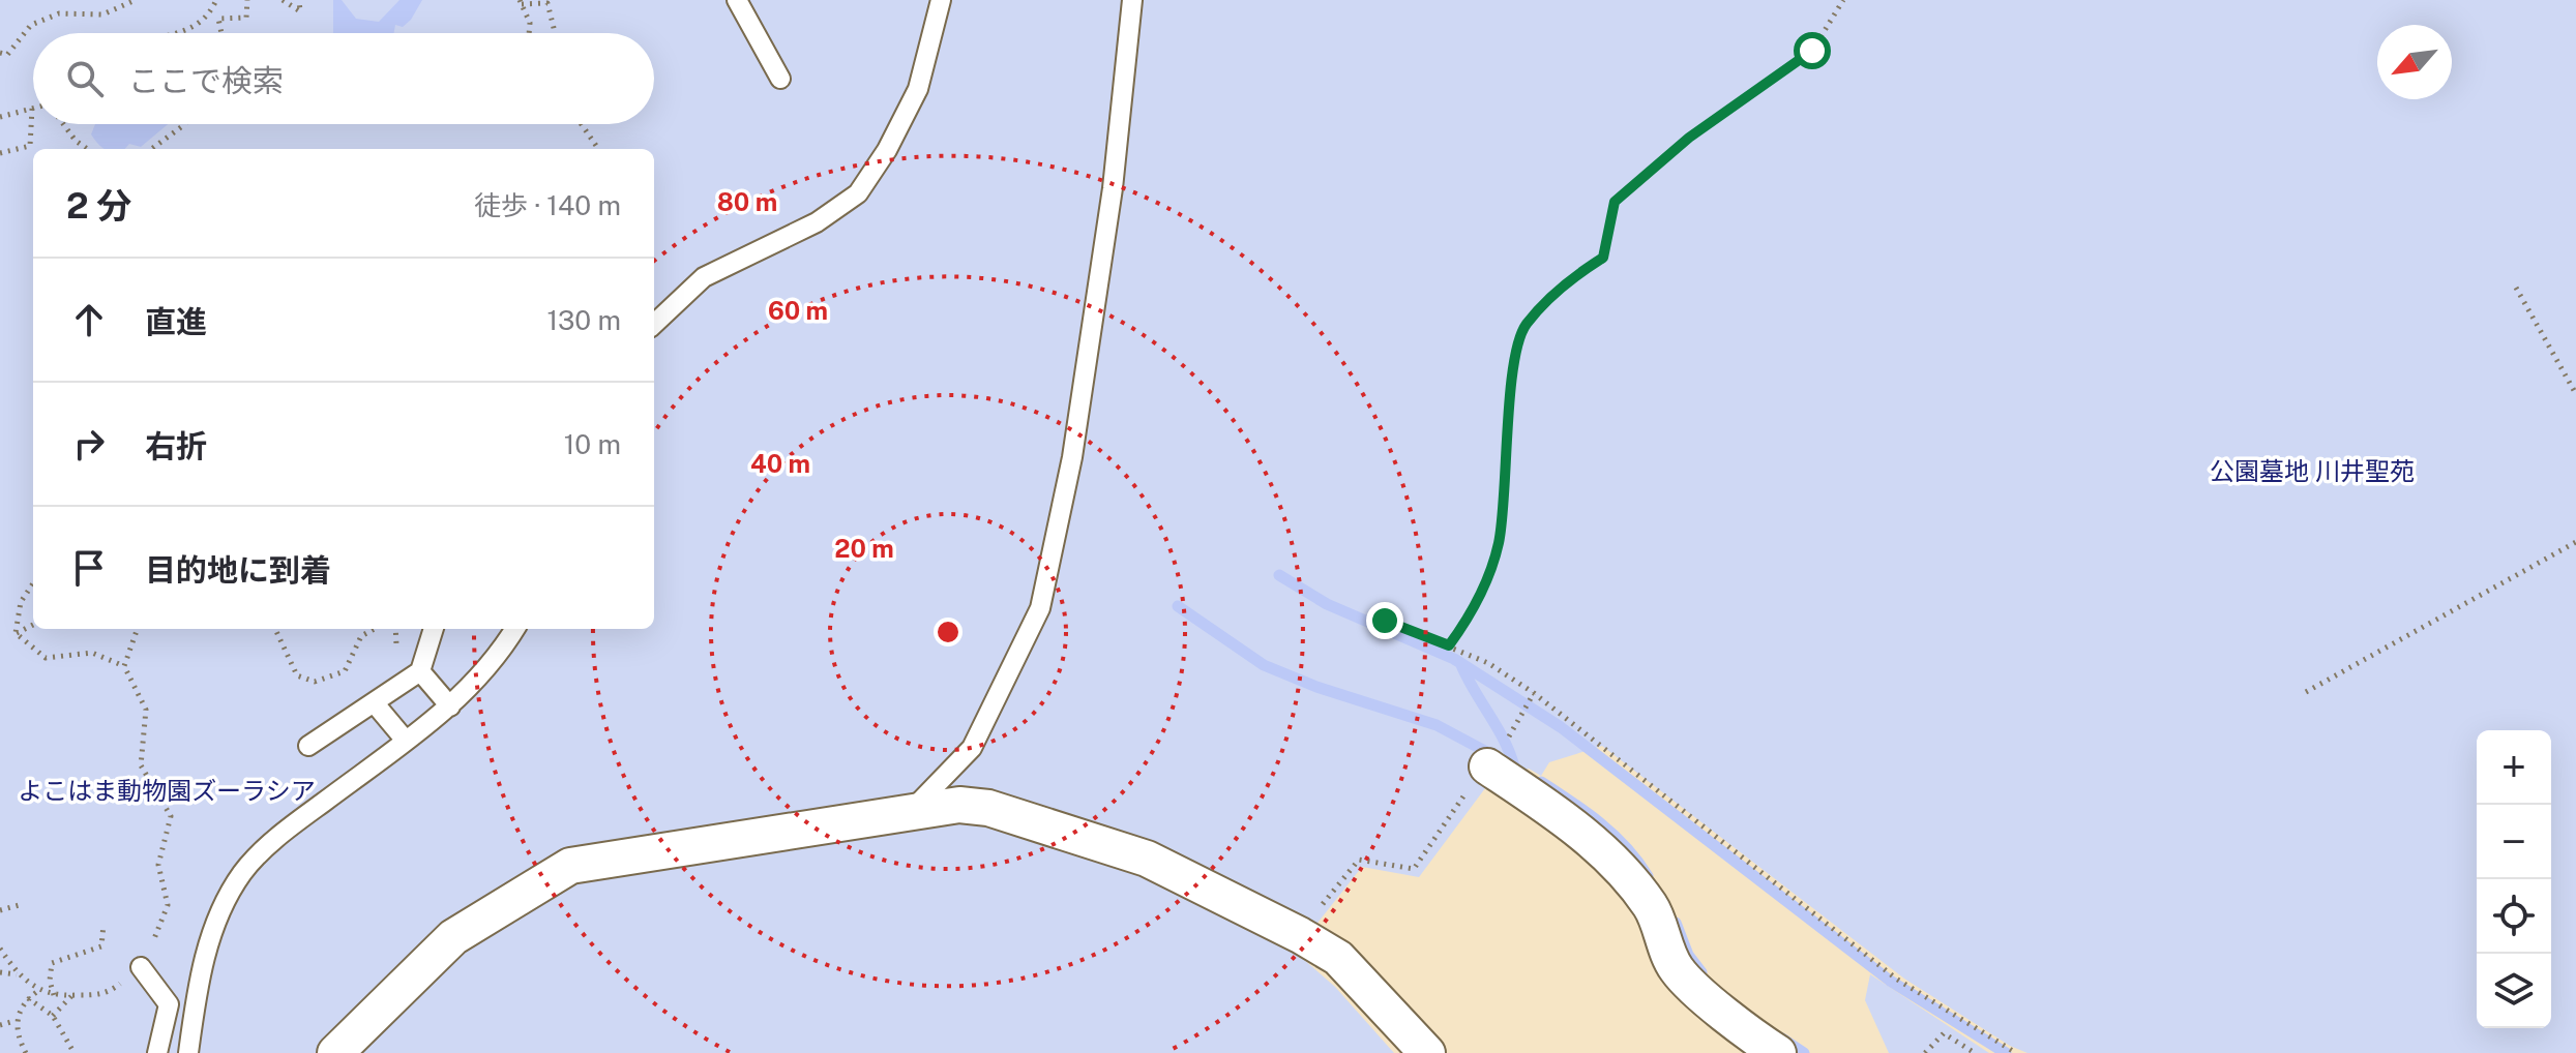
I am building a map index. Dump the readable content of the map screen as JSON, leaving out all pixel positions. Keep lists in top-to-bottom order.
{
  "parks": ["公園墓地 川井聖苑", "よこはま動物園ズーラシア"],
  "north": "bottom left",
  "page": {
    "search": "ここで検索",
    "heading": ["2 分", "徒歩 · 140 m"],
    "list": [
      ["直進", "130 m"],
      ["右折", "10 m"],
      "目的地に到着"
    ],
    "map_buttons": ["+", "−"]
  },
  "rings": [
    "80 m",
    "60 m",
    "40 m",
    "20 m"
  ]
}
